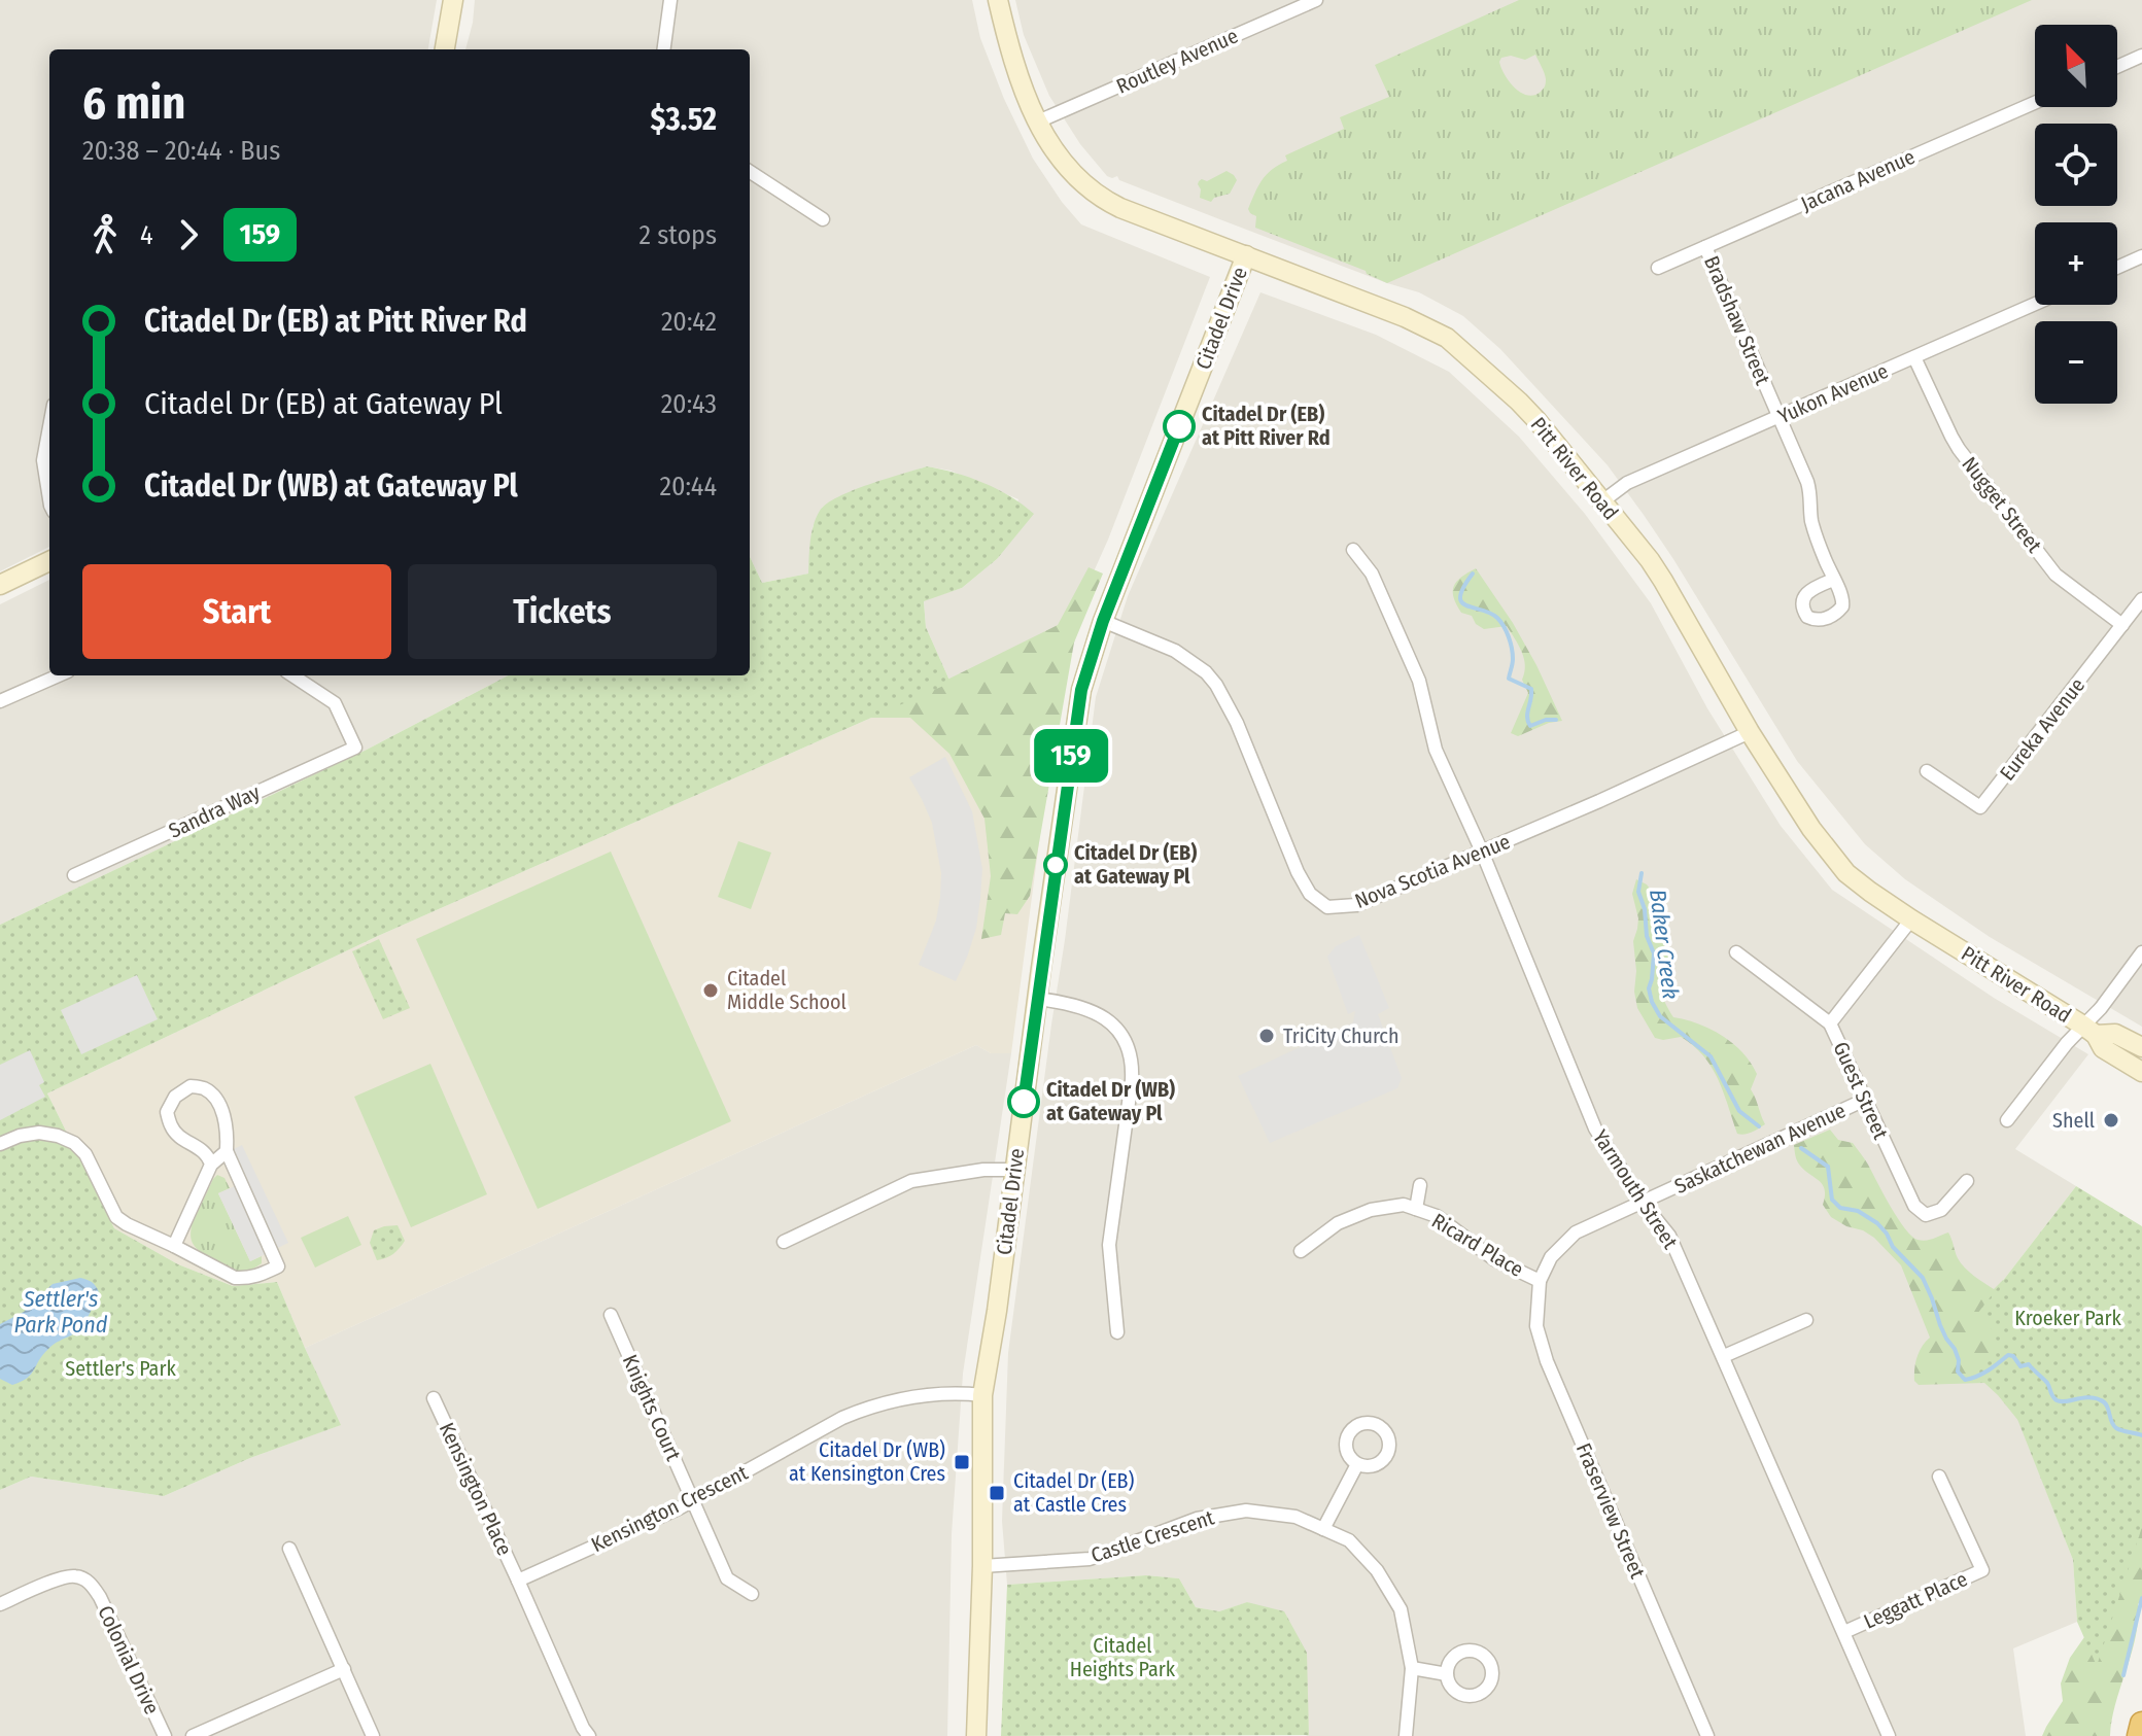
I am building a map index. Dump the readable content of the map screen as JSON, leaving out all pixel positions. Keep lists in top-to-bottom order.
{
  "streets": {
    "main road": ["Citadel Drive", "Pitt River Road"],
    "street": [
      "Routley Avenue",
      "Jacana Avenue",
      "Bradshaw Street",
      "Yukon Avenue",
      "Nugget Street",
      "Eureka Avenue",
      "Sandra Way",
      "Nova Scotia Avenue",
      "Guest Street",
      "Saskatchewan Avenue",
      "Yarmouth Street",
      "Ricard Place",
      "Knights Court",
      "Kensington Place",
      "Kensington Crescent",
      "Fraserview Street",
      "Castle Crescent",
      "Leggatt Place",
      "Colonial Drive"
    ]
  },
  "crossings": [
    ["Routley Avenue", "Pitt River Road"],
    ["Jacana Avenue", "Bradshaw Street"],
    ["Citadel Drive", "Pitt River Road"],
    ["Citadel Drive", "Nova Scotia Avenue"],
    ["Citadel Drive", "Kensington Crescent"],
    ["Citadel Drive", "Castle Crescent"],
    ["Bradshaw Street", "Yukon Avenue"],
    ["Yukon Avenue", "Pitt River Road"],
    ["Yukon Avenue", "Nugget Street"],
    ["Pitt River Road", "Nova Scotia Avenue"],
    ["Nugget Street", "Eureka Avenue"],
    ["Nova Scotia Avenue", "Yarmouth Street"],
    ["Guest Street", "Saskatchewan Avenue"],
    ["Saskatchewan Avenue", "Yarmouth Street"],
    ["Saskatchewan Avenue", "Ricard Place"],
    ["Saskatchewan Avenue", "Fraserview Street"],
    ["Yarmouth Street", "Leggatt Place"],
    ["Ricard Place", "Fraserview Street"],
    ["Knights Court", "Kensington Crescent"],
    ["Kensington Place", "Kensington Crescent"]
  ],
  "water": ["Baker Creek", "Settler's Park Pond"],
  "parks": ["Kroeker Park", "Settler's Park", "Citadel Heights Park"],
  "places": {
    "other": [
      "Citadel Dr (EB) at Pitt River Rd",
      "Citadel Dr (EB) at Gateway Pl",
      "Citadel Middle School",
      "TriCity Church",
      "Citadel Dr (WB) at Gateway Pl",
      "Shell"
    ],
    "transit": ["Citadel Dr (WB) at Kensington Cres", "Citadel Dr (EB) at Castle Cres"]
  },
  "lines": ["bus line 159"],
  "north": "top left",
  "page": {
    "on_map": "159",
    "map_buttons": ["+", "−"],
    "heading": ["6 min", "20:38 – 20:44 · Bus", "$3.52"],
    "legs": ["4", "159", "2 stops"],
    "list": [
      {
        "name": "Citadel Dr (EB) at Pitt River Rd",
        "value": "20:42"
      },
      {
        "name": "Citadel Dr (EB) at Gateway Pl",
        "value": "20:43"
      },
      {
        "name": "Citadel Dr (WB) at Gateway Pl",
        "value": "20:44"
      }
    ],
    "buttons": ["Start", "Tickets"]
  }
}
